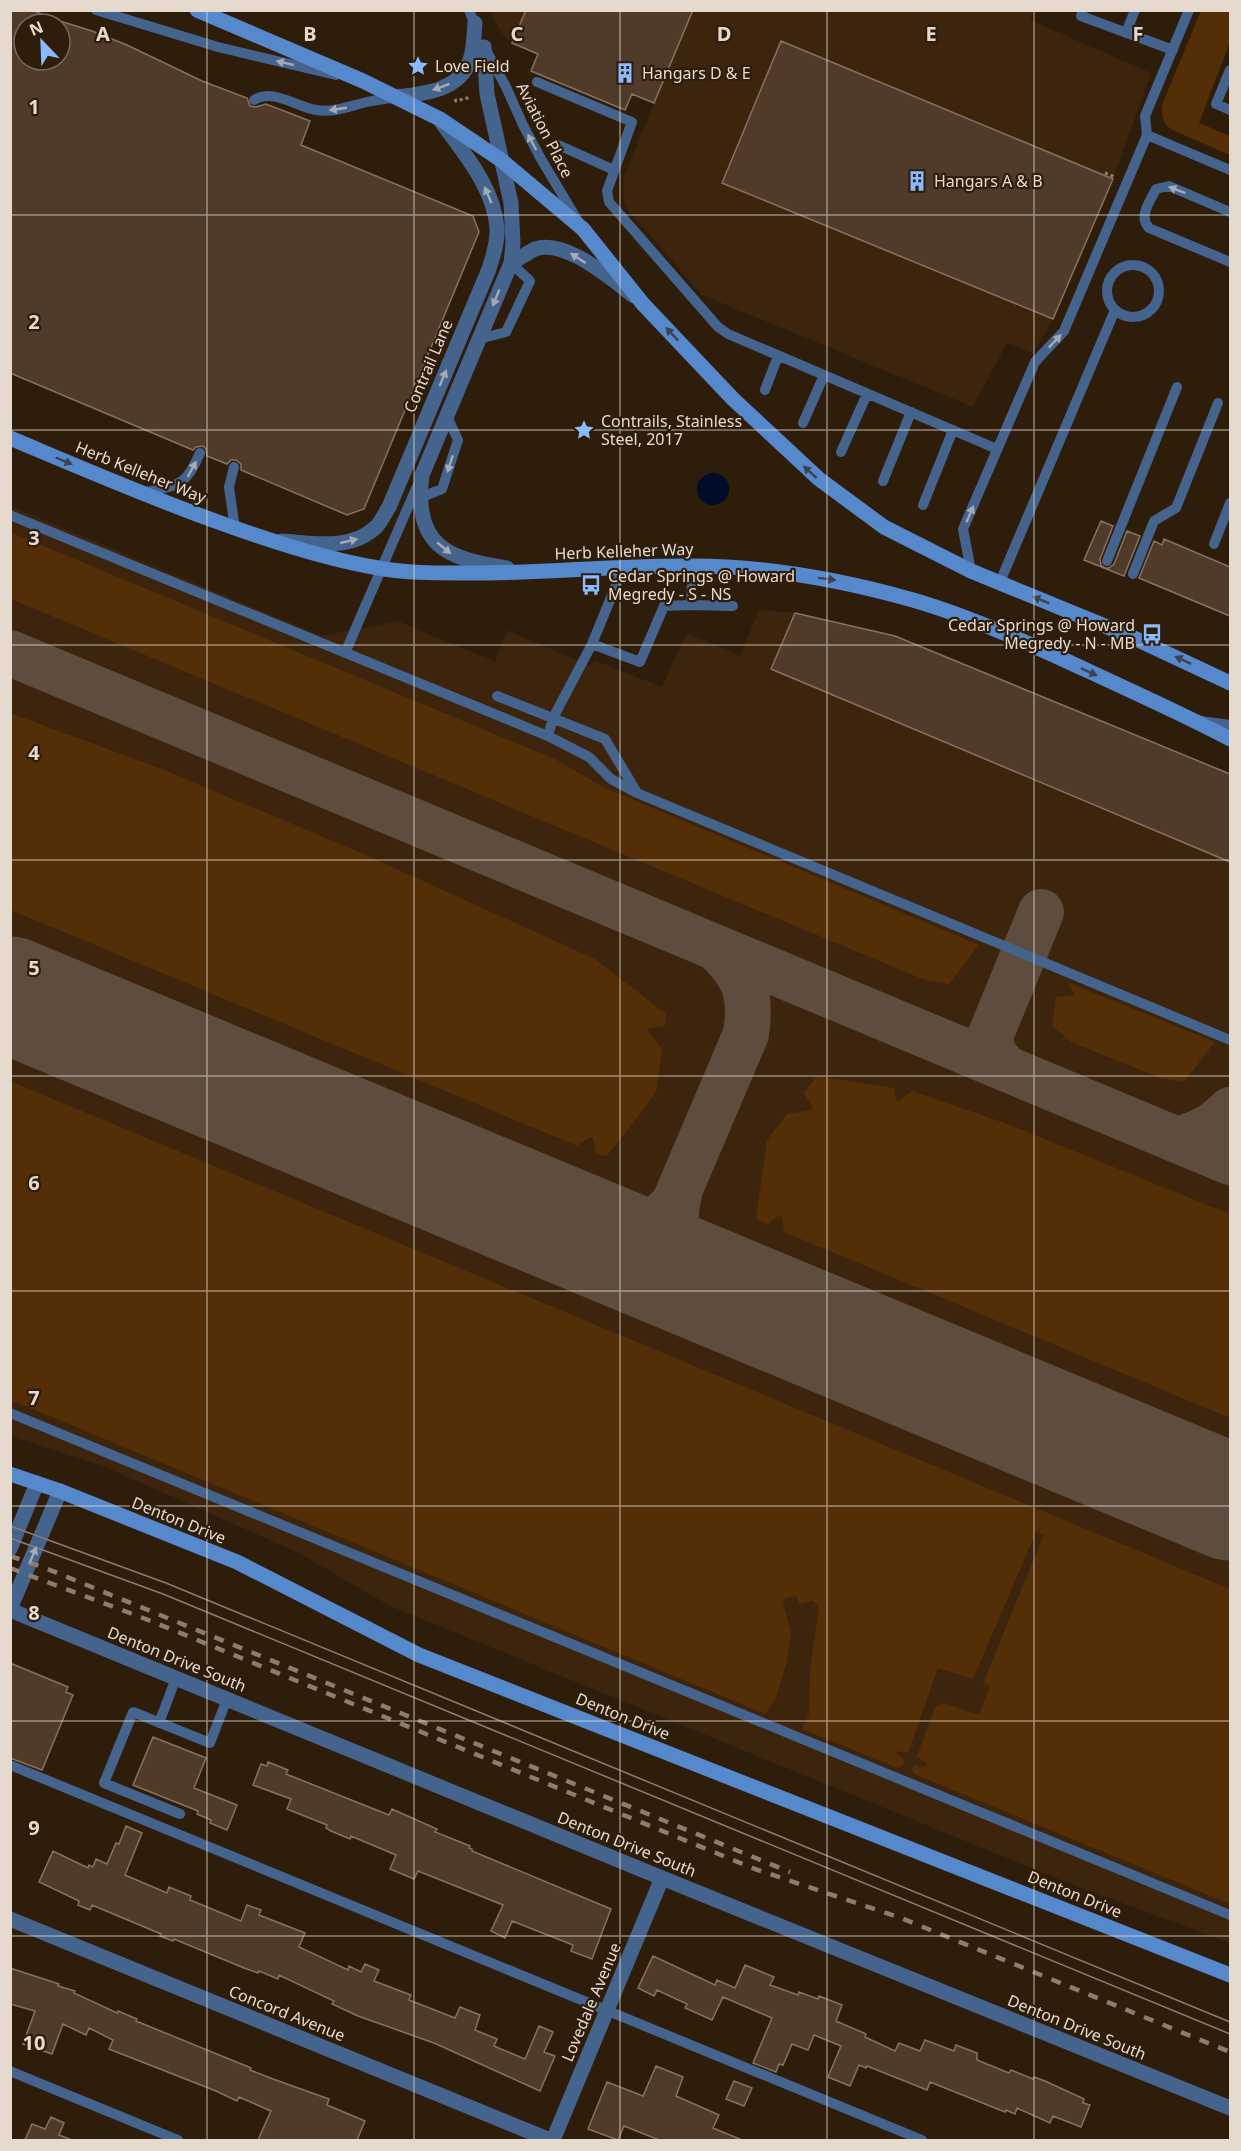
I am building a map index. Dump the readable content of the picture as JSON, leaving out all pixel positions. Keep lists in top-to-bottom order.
{
  "streets": {
    "main road": ["Herb Kelleher Way", "Denton Drive"],
    "street": [
      "Contrail Lane",
      "Denton Drive South",
      "Lovedale Avenue",
      "Concord Avenue"
    ],
    "lane": ["Aviation Place"]
  },
  "crossings": [
    ["Contrail Lane", "Herb Kelleher Way"],
    ["Denton Drive South", "Lovedale Avenue"],
    ["Lovedale Avenue", "Concord Avenue"]
  ],
  "one_way": ["Aviation Place"],
  "places": {
    "place": ["Love Field", "Contrails, Stainless Steel, 2017"],
    "building": ["Hangars D & E", "Hangars A & B"],
    "bus stop": ["Cedar Springs @ Howard Megredy - S - NS", "Cedar Springs @ Howard Megredy - N - MB"]
  },
  "north": "top left",
  "grid": {
    "columns": [
      "A",
      "B",
      "C",
      "D",
      "E",
      "F"
    ],
    "rows": [
      "1",
      "2",
      "3",
      "4",
      "5",
      "6",
      "7",
      "8",
      "9",
      "10"
    ]
  }
}
